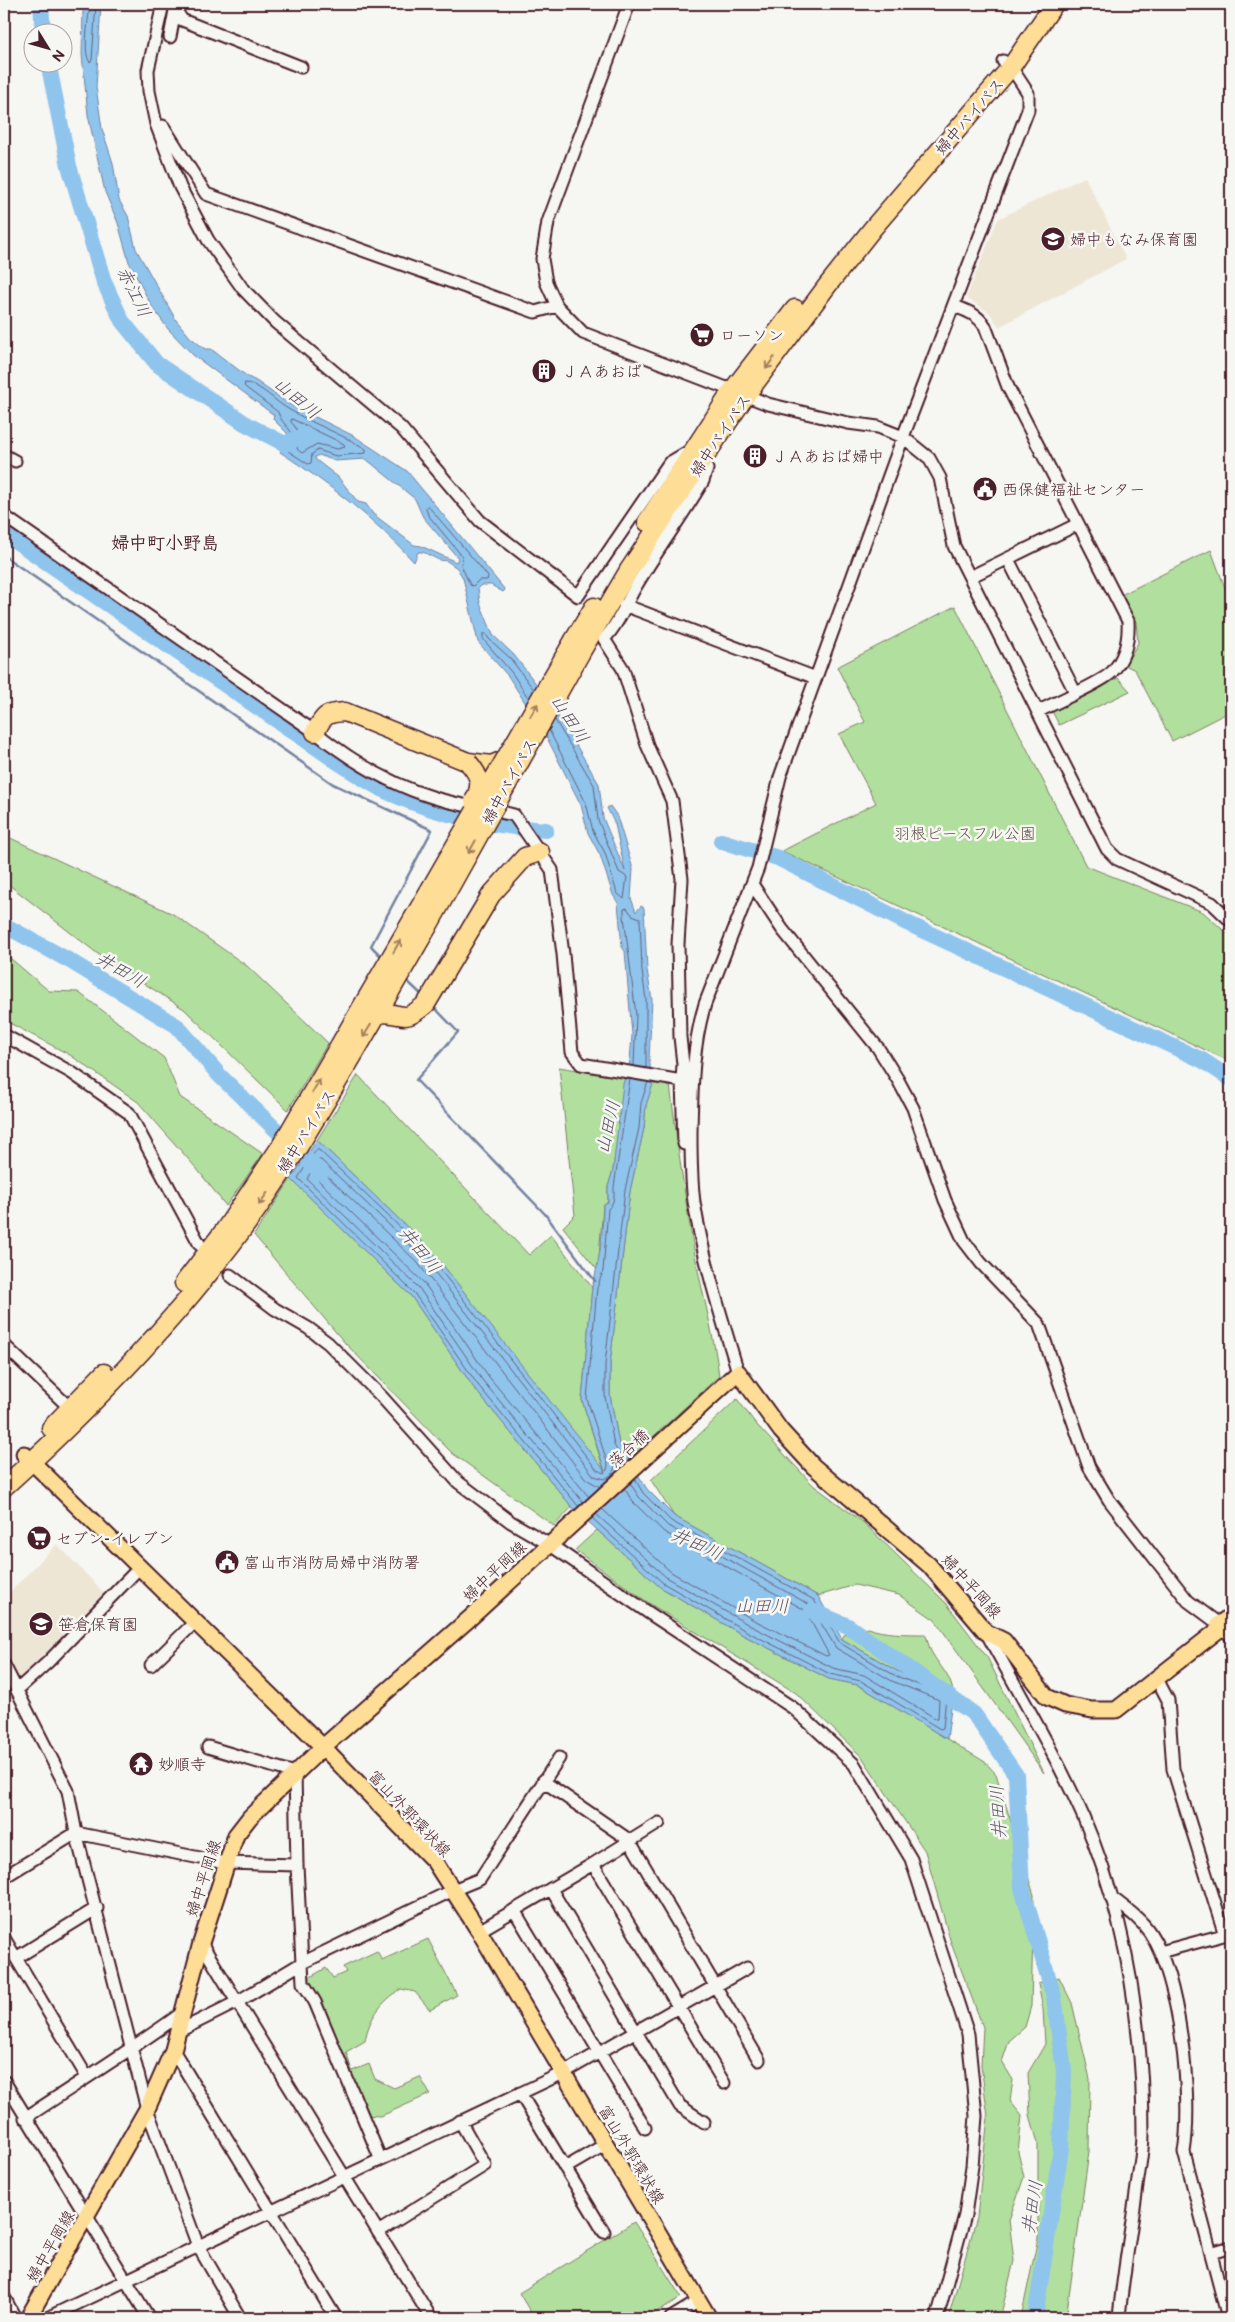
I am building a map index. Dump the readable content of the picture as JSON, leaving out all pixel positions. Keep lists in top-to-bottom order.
{
  "streets": {
    "highway": ["婦中バイパス"],
    "main road": ["落合橋", "婦中平岡線", "富山外郭環状線"]
  },
  "crossings": [
    ["婦中バイパス", "富山外郭環状線"],
    ["落合橋", "婦中平岡線"],
    ["婦中平岡線", "富山外郭環状線"]
  ],
  "districts": ["婦中町小野島"],
  "water": ["赤江川", "山田川", "井田川"],
  "parks": ["羽根ピースフル公園"],
  "places": {
    "school or university": ["婦中もなみ保育園", "笹倉保育園"],
    "supermarket": ["ローソン", "セブン-イレブン"],
    "building": ["ＪＡあおば", "ＪＡあおば婦中"],
    "public building": ["西保健福祉センター", "富山市消防局婦中消防署"],
    "temple": ["妙順寺"]
  },
  "north": "bottom right"
}
